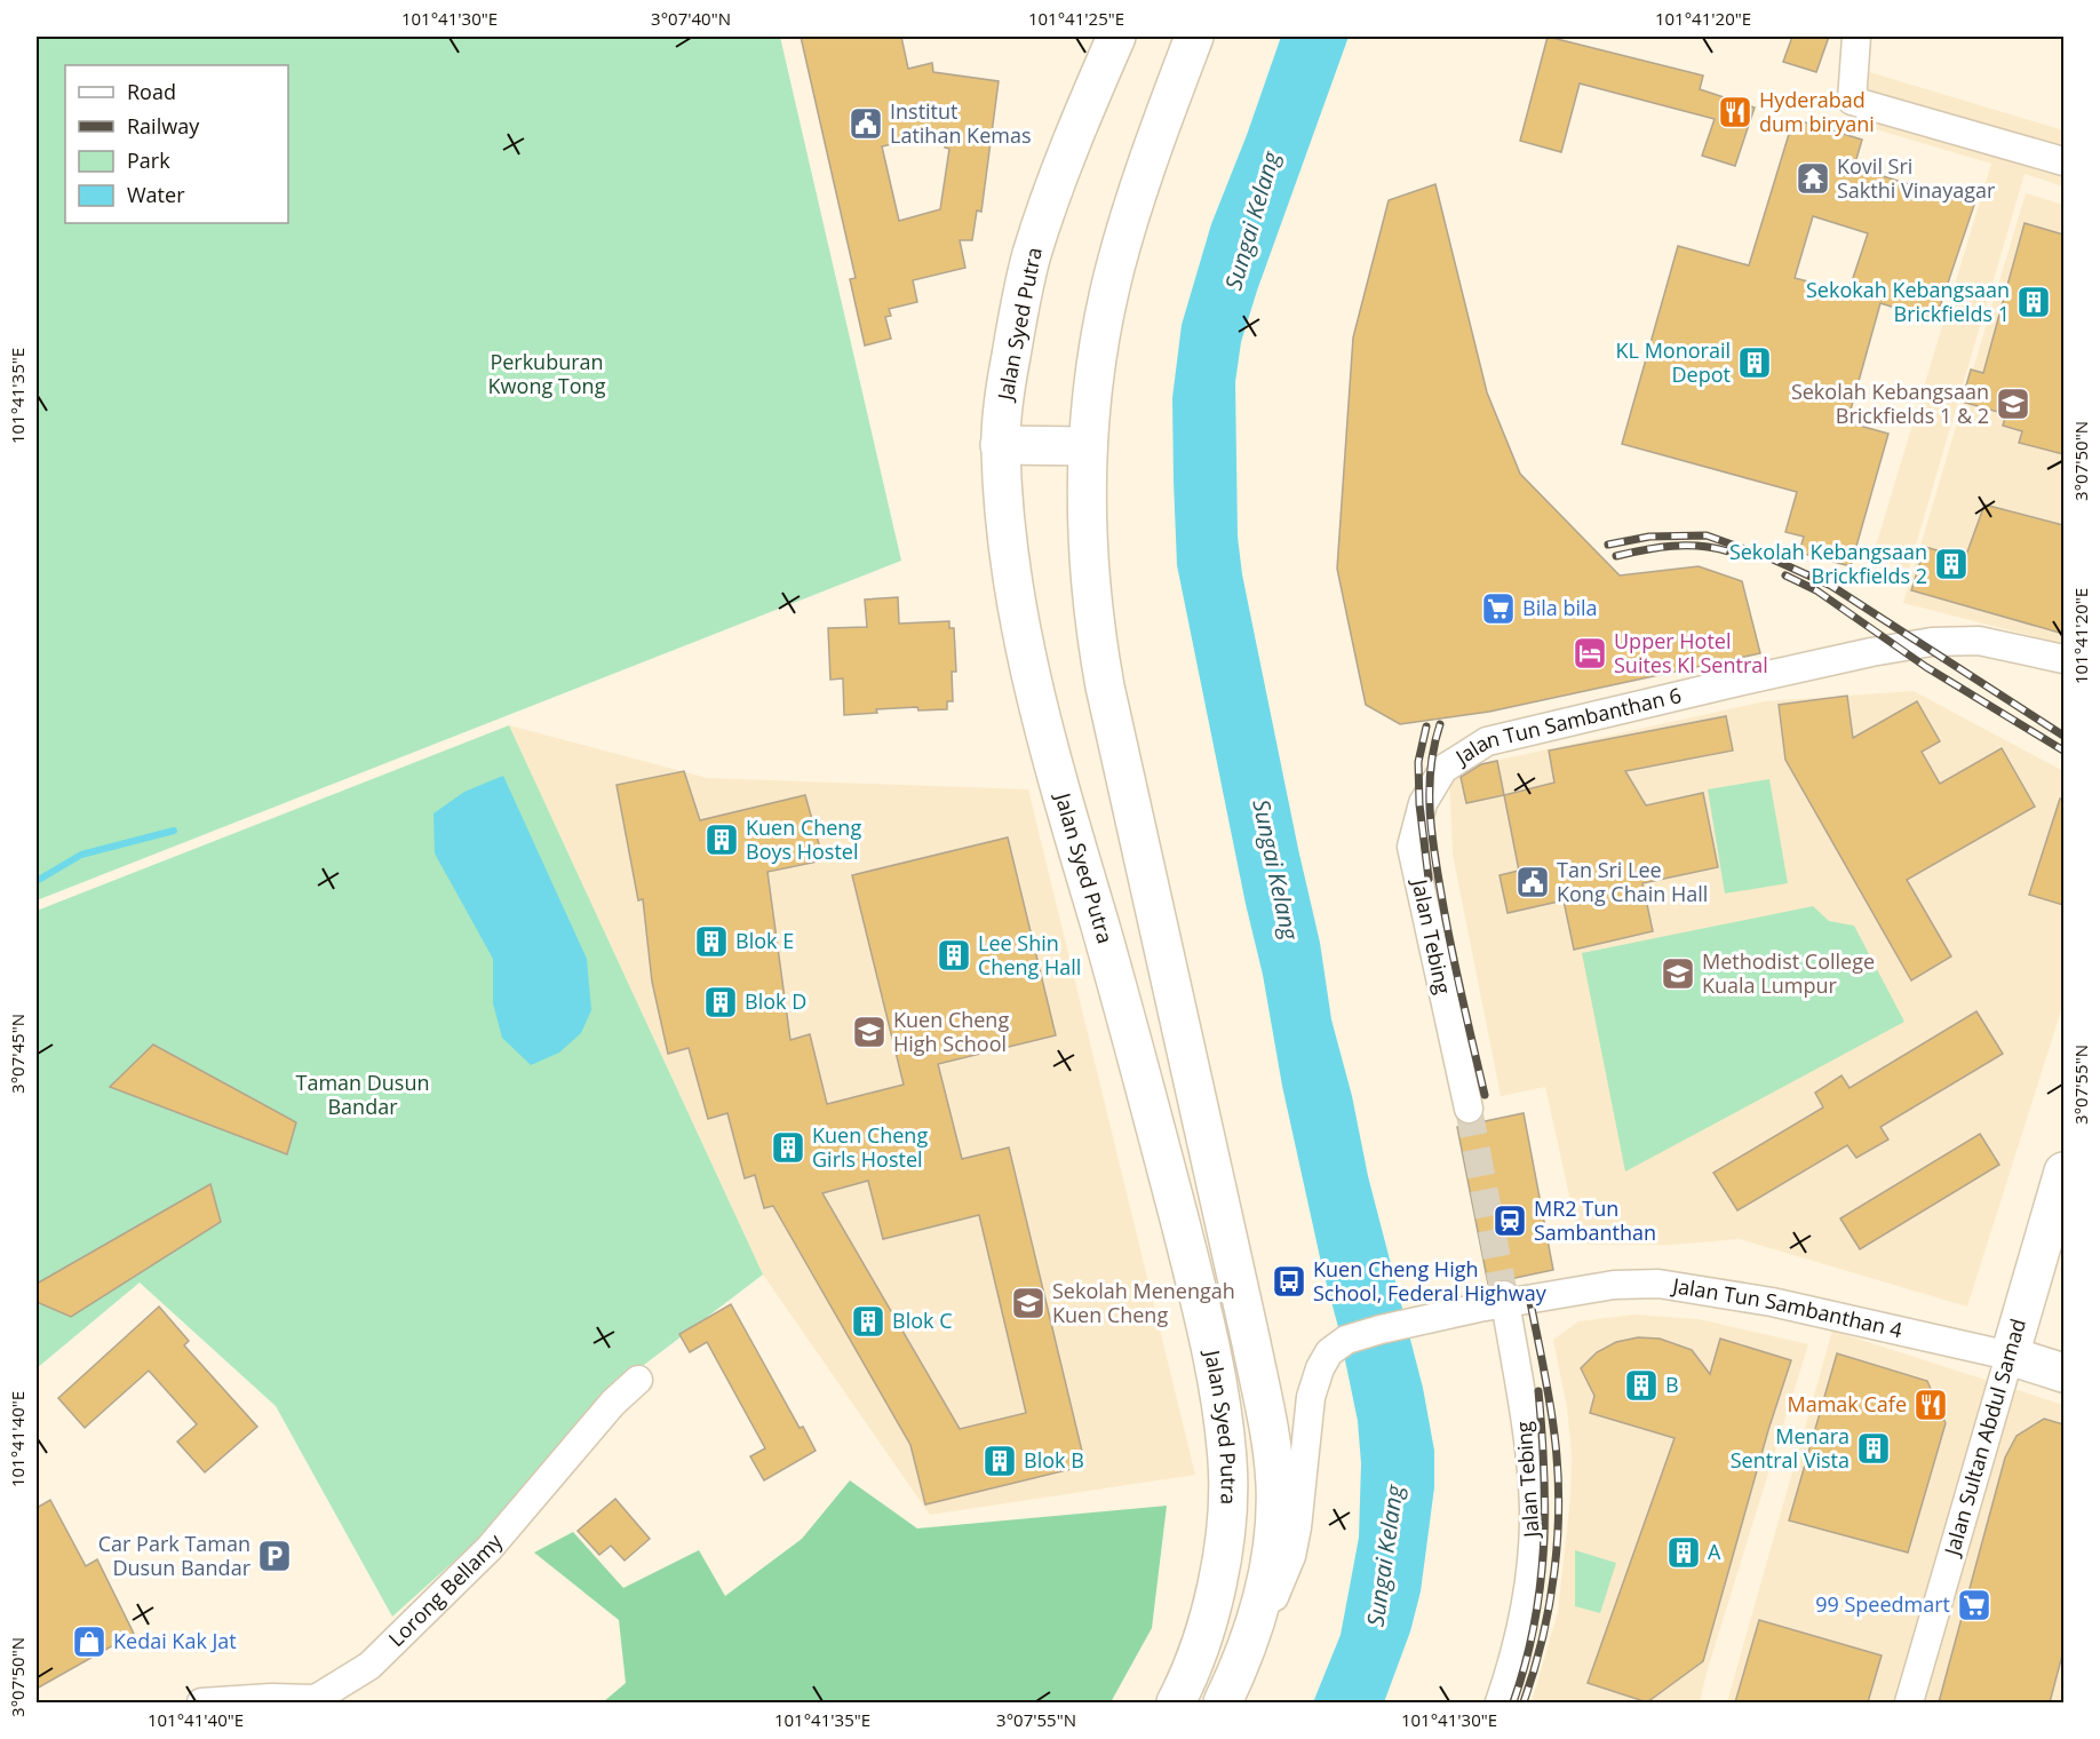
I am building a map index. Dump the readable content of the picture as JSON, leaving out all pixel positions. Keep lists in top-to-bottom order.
{
  "streets": {
    "main road": ["Jalan Syed Putra", "Jalan Tun Sambanthan 4", "Jalan Sultan Abdul Samad"],
    "street": ["Jalan Tun Sambanthan 6", "Jalan Tebing", "Lorong Bellamy"]
  },
  "crossings": [
    ["Jalan Syed Putra", "Jalan Tun Sambanthan 4"],
    ["Jalan Tun Sambanthan 6", "Jalan Tebing"],
    ["Jalan Tebing", "Jalan Tun Sambanthan 4"],
    ["Jalan Tun Sambanthan 4", "Jalan Sultan Abdul Samad"]
  ],
  "water": ["Sungai Kelang"],
  "parks": ["Perkuburan Kwong Tong", "Taman Dusun Bandar"],
  "places": {
    "restaurant": ["Hyderabad dum biryani", "Mamak Cafe"],
    "public building": ["Institut Latihan Kemas", "Tan Sri Lee Kong Chain Hall"],
    "temple": ["Kovil Sri Sakthi Vinayagar"],
    "building": [
      "Sekokah Kebangsaan Brickfields 1",
      "KL Monorail Depot",
      "Sekolah Kebangsaan Brickfields 2",
      "Kuen Cheng Boys Hostel",
      "Blok E",
      "Lee Shin Cheng Hall",
      "Blok D",
      "Kuen Cheng Girls Hostel",
      "Blok C",
      "B",
      "Menara Sentral Vista",
      "Blok B",
      "A"
    ],
    "school or university": [
      "Sekolah Kebangsaan Brickfields 1 & 2",
      "Methodist College Kuala Lumpur",
      "Kuen Cheng High School",
      "Sekolah Menengah Kuen Cheng"
    ],
    "supermarket": ["Bila bila", "99 Speedmart"],
    "hotel": ["Upper Hotel Suites Kl Sentral"],
    "station": ["MR2 Tun Sambanthan"],
    "bus stop": ["Kuen Cheng High School, Federal Highway"],
    "parking": ["Car Park Taman Dusun Bandar"],
    "shop": ["Kedai Kak Jat"]
  },
  "legend": [
    "Road",
    "Railway",
    "Park",
    "Water"
  ],
  "coordinates": [
    "101°41'30\"E",
    "3°07'40\"N",
    "101°41'25\"E",
    "101°41'20\"E",
    "101°41'35\"E",
    "3°07'50\"N",
    "3°07'45\"N",
    "3°07'55\"N",
    "101°41'40\"E"
  ]
}
